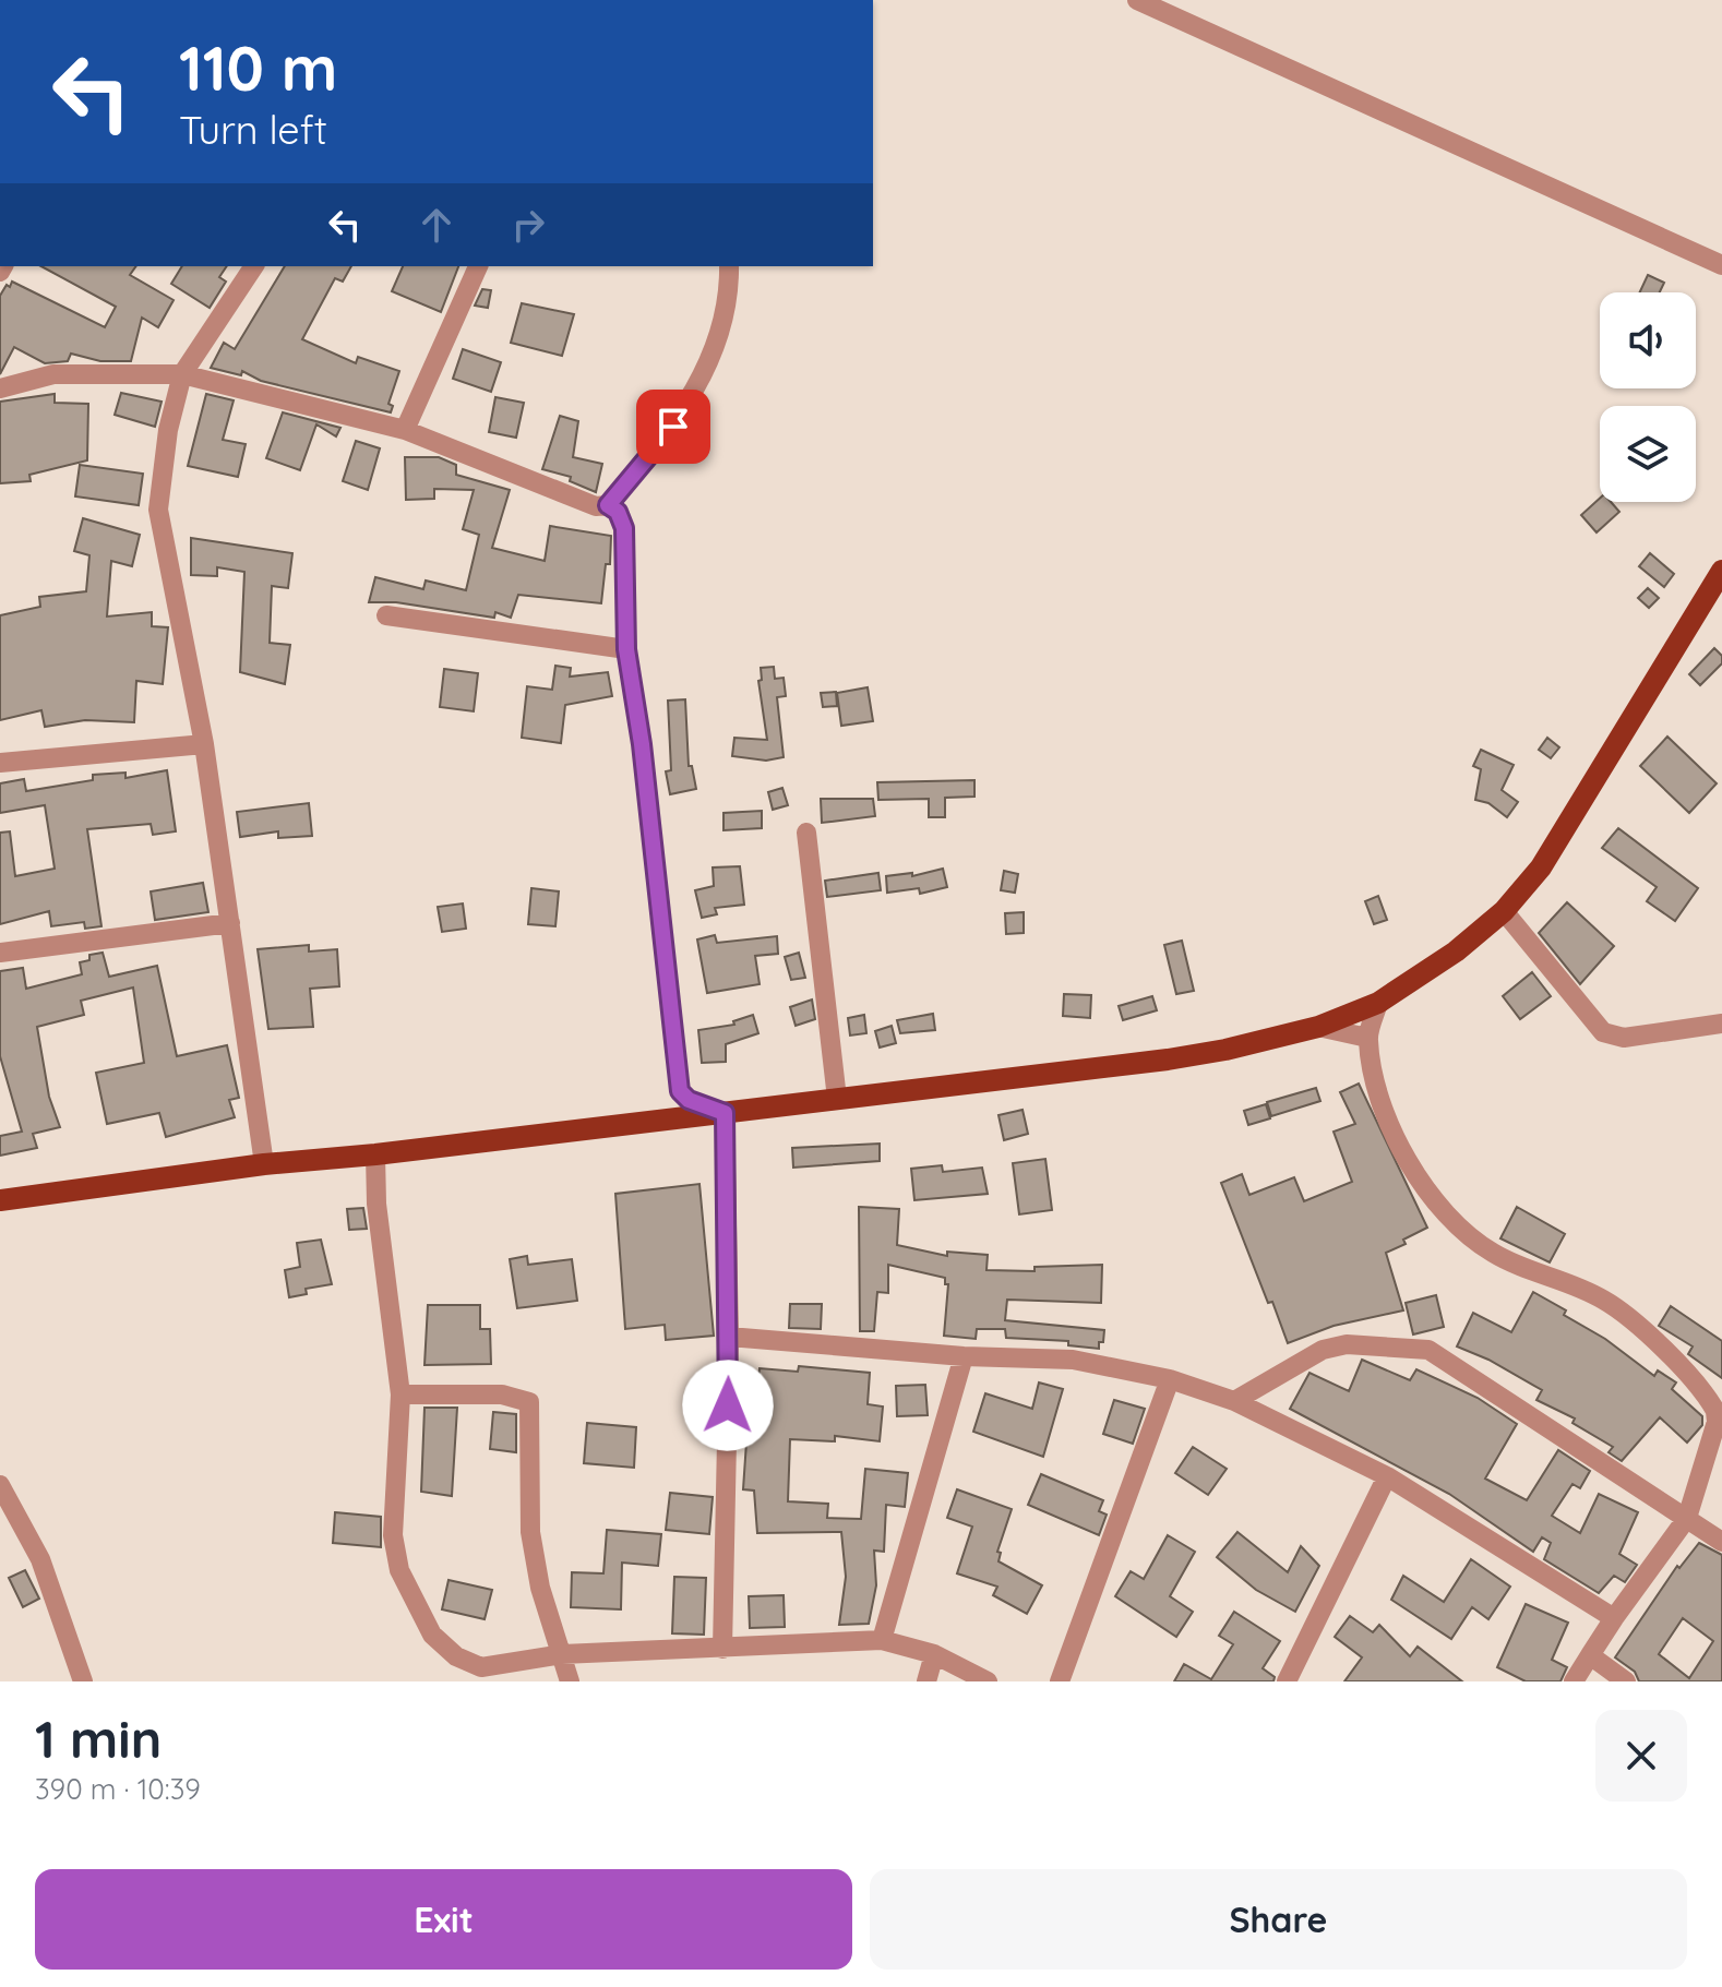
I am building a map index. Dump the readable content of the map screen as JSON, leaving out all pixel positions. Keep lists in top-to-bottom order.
{
  "page": {
    "turn": ["110 m", "Turn left"],
    "heading": ["1 min", "390 m · 10:39"],
    "buttons": ["Exit", "Share"]
  }
}
